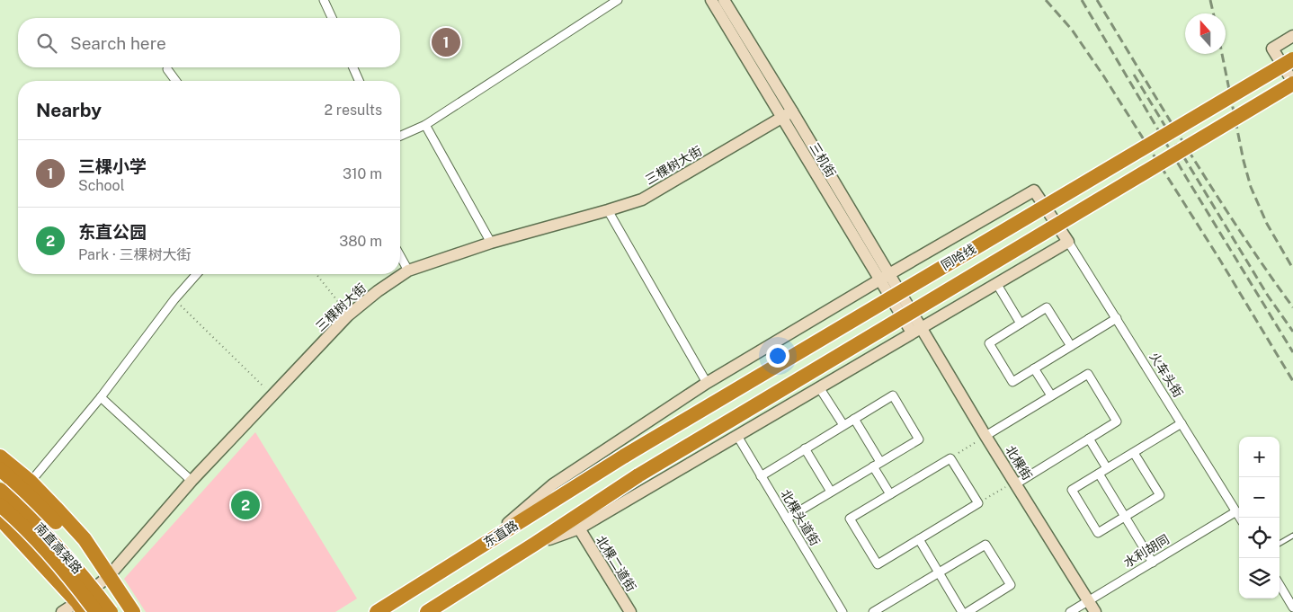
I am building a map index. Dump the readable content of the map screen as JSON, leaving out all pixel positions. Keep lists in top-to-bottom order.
{
  "streets": {
    "highway": ["同哈线", "东直路", "南直高架路"],
    "main road": [
      "三机街",
      "三棵树大街",
      "北棵街",
      "北棵二道街"
    ],
    "street": ["火车头街", "北棵头道街", "水利胡同"]
  },
  "crossings": [
    ["三机街", "三棵树大街"],
    ["三机街", "北棵街"],
    ["同哈线", "东直路"],
    ["火车头街", "水利胡同"],
    ["北棵街", "水利胡同"]
  ],
  "north": "top",
  "page": {
    "search": "Search here",
    "pins": ["1", "2"],
    "heading": ["Nearby", "2 results"],
    "list": [
      {
        "mark": "1",
        "name": "三棵小学",
        "note": "School",
        "value": "310 m"
      },
      {
        "mark": "2",
        "name": "东直公园",
        "note": "Park · 三棵树大街",
        "value": "380 m"
      }
    ],
    "map_buttons": ["+", "−"]
  }
}
